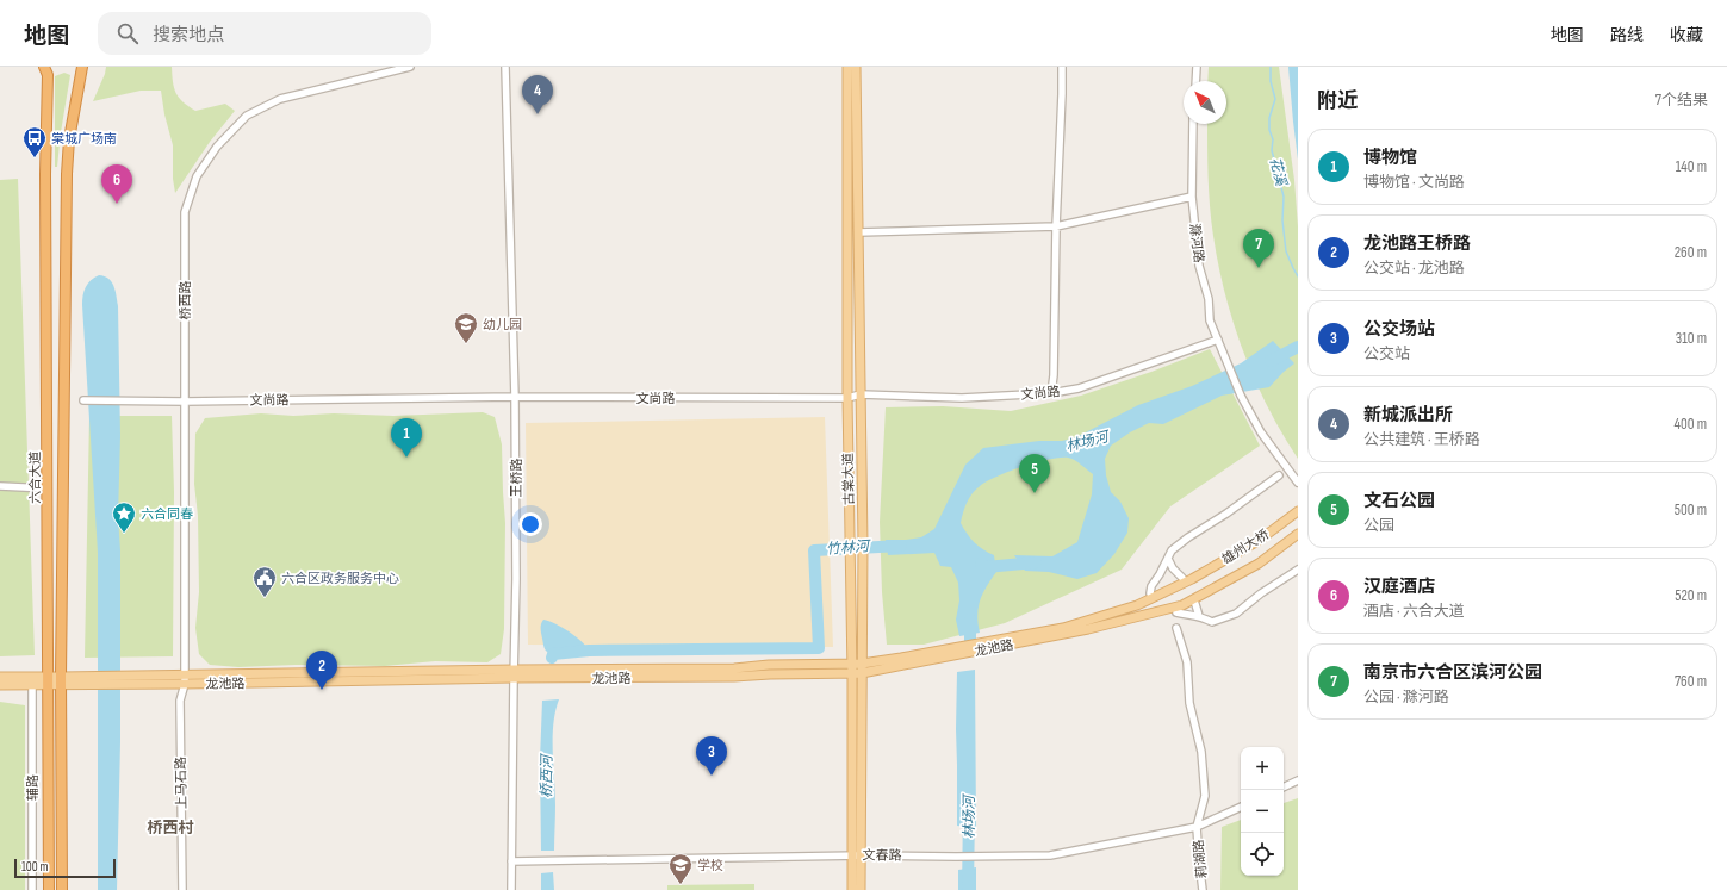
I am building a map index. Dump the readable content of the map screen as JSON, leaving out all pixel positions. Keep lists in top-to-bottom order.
{
  "streets": {
    "highway": ["六合大道"],
    "main road": ["古棠大道", "雄州大桥", "龙池路"],
    "street": [
      "滁河路",
      "桥西路",
      "文尚路",
      "王桥路",
      "上马石路",
      "辅路",
      "文春路",
      "莉湖路"
    ]
  },
  "crossings": [
    ["滁河路", "文尚路"],
    ["桥西路", "文尚路"],
    ["桥西路", "龙池路"],
    ["桥西路", "上马石路"],
    ["文尚路", "王桥路"],
    ["文尚路", "古棠大道"],
    ["六合大道", "龙池路"],
    ["王桥路", "龙池路"],
    ["王桥路", "文春路"],
    ["古棠大道", "龙池路"],
    ["古棠大道", "文春路"],
    ["雄州大桥", "龙池路"],
    ["龙池路", "上马石路"],
    ["龙池路", "辅路"],
    ["文春路", "莉湖路"]
  ],
  "districts": ["桥西村"],
  "water": [
    "花溪",
    "林场河",
    "竹林河",
    "桥西河"
  ],
  "places": {
    "bus stop": ["棠城广场南"],
    "school or university": ["幼儿园", "学校"],
    "place": ["六合同春"],
    "public building": ["六合区政务服务中心"]
  },
  "scale_bar": "100 m",
  "north": "top left",
  "page": {
    "header": "地图",
    "search": "搜索地点",
    "nav": ["地图", "路线", "收藏"],
    "heading": ["附近", "7个结果"],
    "pins": [
      "4",
      "6",
      "7",
      "1",
      "5",
      "2",
      "3"
    ],
    "list": [
      {
        "mark": "1",
        "name": "博物馆",
        "note": "博物馆 · 文尚路",
        "value": "140 m"
      },
      {
        "mark": "2",
        "name": "龙池路王桥路",
        "note": "公交站 · 龙池路",
        "value": "260 m"
      },
      {
        "mark": "3",
        "name": "公交场站",
        "note": "公交站",
        "value": "310 m"
      },
      {
        "mark": "4",
        "name": "新城派出所",
        "note": "公共建筑 · 王桥路",
        "value": "400 m"
      },
      {
        "mark": "5",
        "name": "文石公园",
        "note": "公园",
        "value": "500 m"
      },
      {
        "mark": "6",
        "name": "汉庭酒店",
        "note": "酒店 · 六合大道",
        "value": "520 m"
      },
      {
        "mark": "7",
        "name": "南京市六合区滨河公园",
        "note": "公园 · 滁河路",
        "value": "760 m"
      }
    ],
    "map_buttons": ["+", "−"],
    "scale": "100 m"
  }
}
